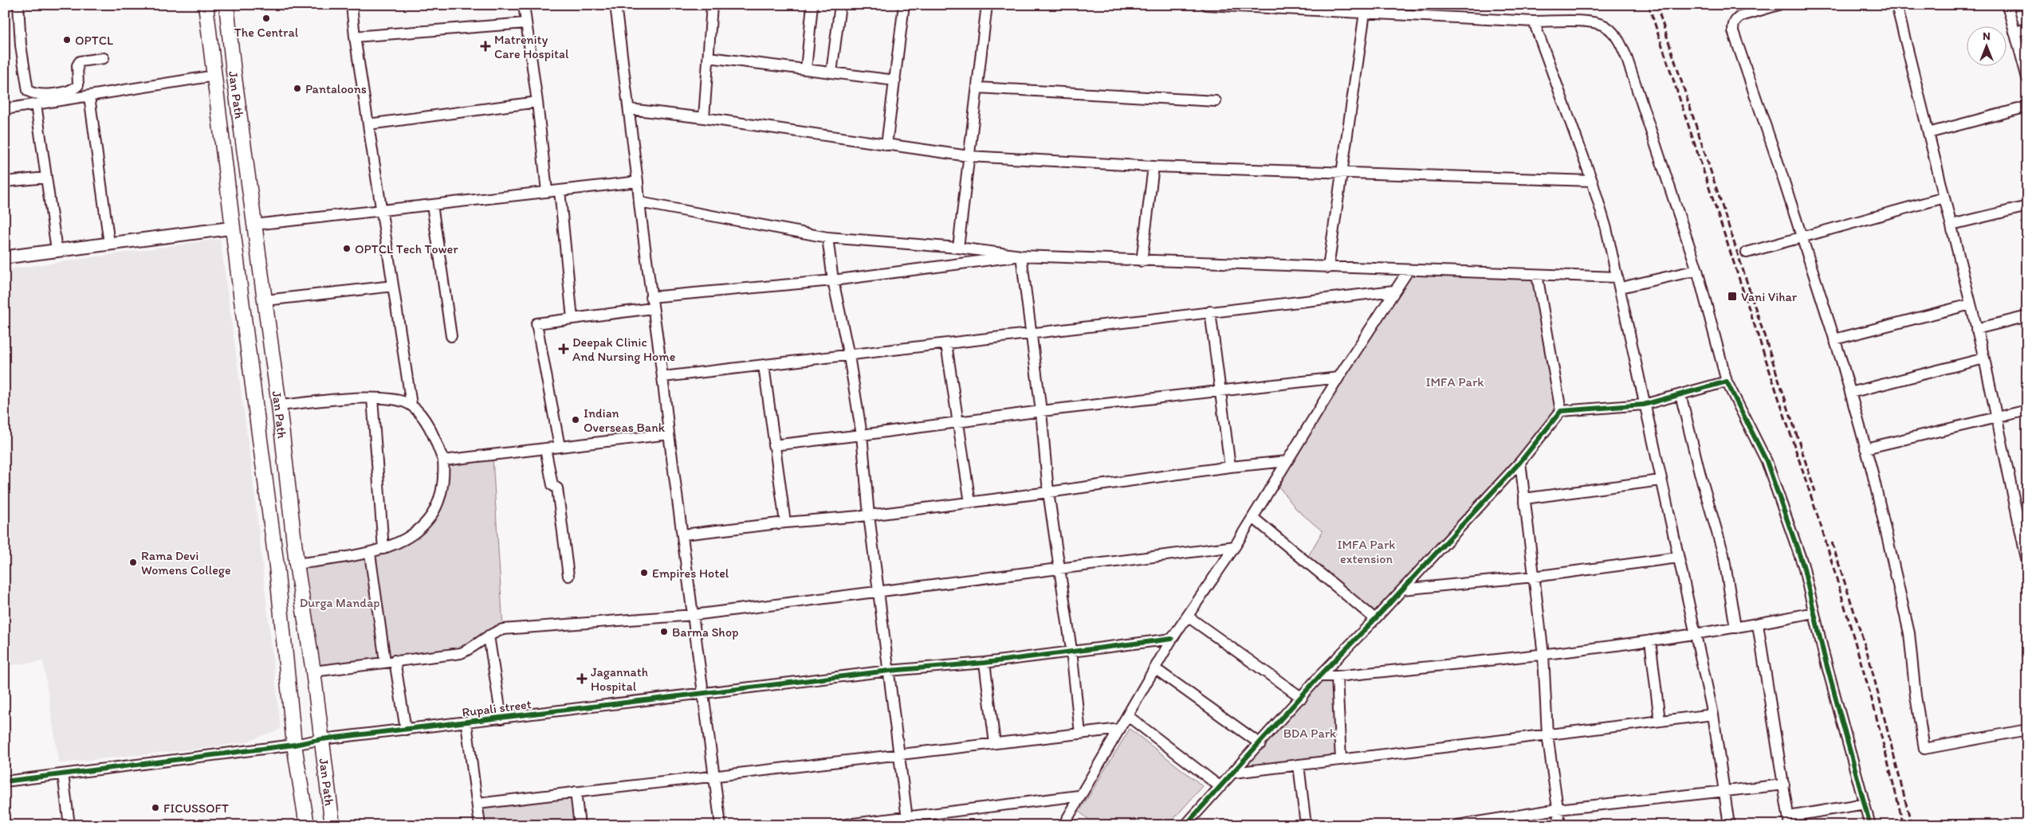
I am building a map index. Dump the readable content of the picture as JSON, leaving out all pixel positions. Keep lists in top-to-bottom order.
{
  "streets": {
    "main road": ["Jan Path"],
    "street": ["Rupali street"]
  },
  "crossings": [
    ["Jan Path", "Rupali street"]
  ],
  "parks": [
    "IMFA Park",
    "IMFA Park extension",
    "Durga Mandap",
    "BDA Park"
  ],
  "places": {
    "other": [
      "The Central",
      "OPTCL",
      "Pantaloons",
      "OPTCL Tech Tower",
      "Indian Overseas Bank",
      "Rama Devi Womens College",
      "Empires Hotel",
      "Barma Shop",
      "FICUSSOFT"
    ],
    "health": ["Matrenity Care Hospital", "Deepak Clinic And Nursing Home", "Jagannath Hospital"],
    "transit": ["Vani Vihar"]
  },
  "north": "top"
}
